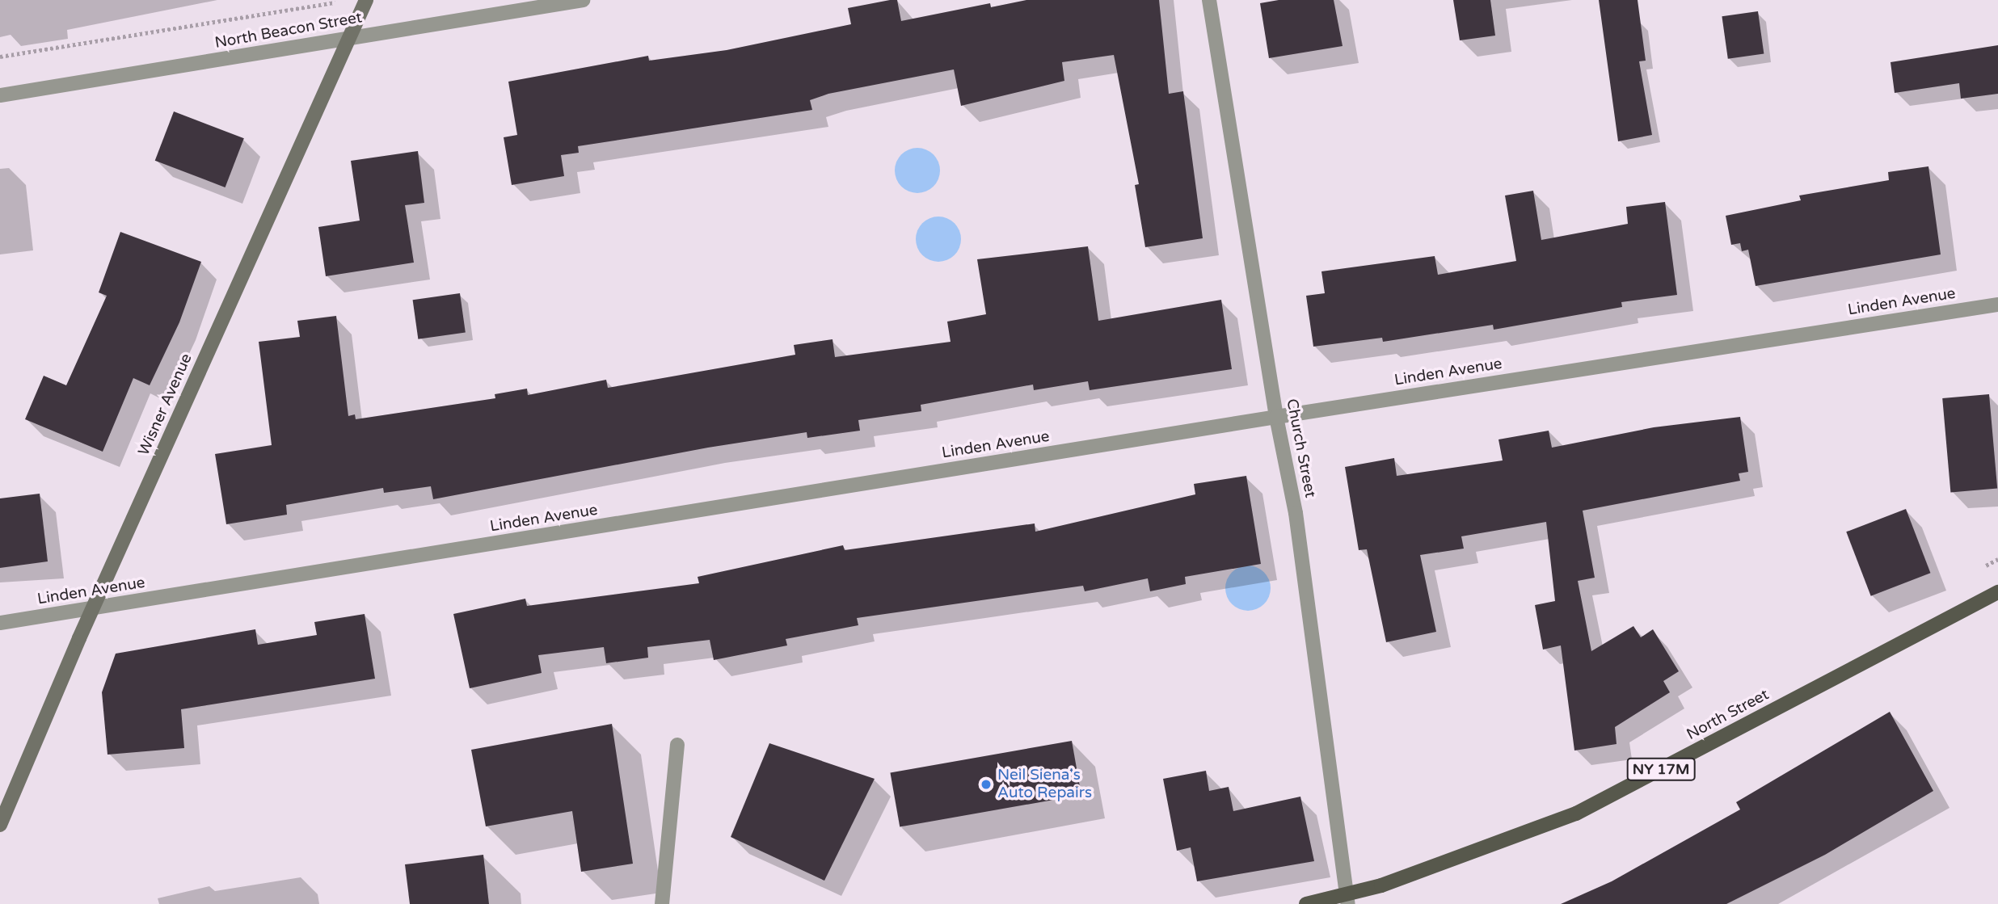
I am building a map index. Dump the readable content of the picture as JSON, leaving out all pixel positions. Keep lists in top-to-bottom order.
{
  "streets": {
    "main road": ["North Street", "NY 17M"],
    "street": [
      "North Beacon Street",
      "Linden Avenue",
      "Wisner Avenue",
      "Church Street"
    ]
  },
  "crossings": [
    ["North Beacon Street", "Wisner Avenue"],
    ["Linden Avenue", "Wisner Avenue"],
    ["Linden Avenue", "Church Street"],
    ["Church Street", "North Street"]
  ],
  "places": ["Neil Siena's Auto Repairs"]
}
